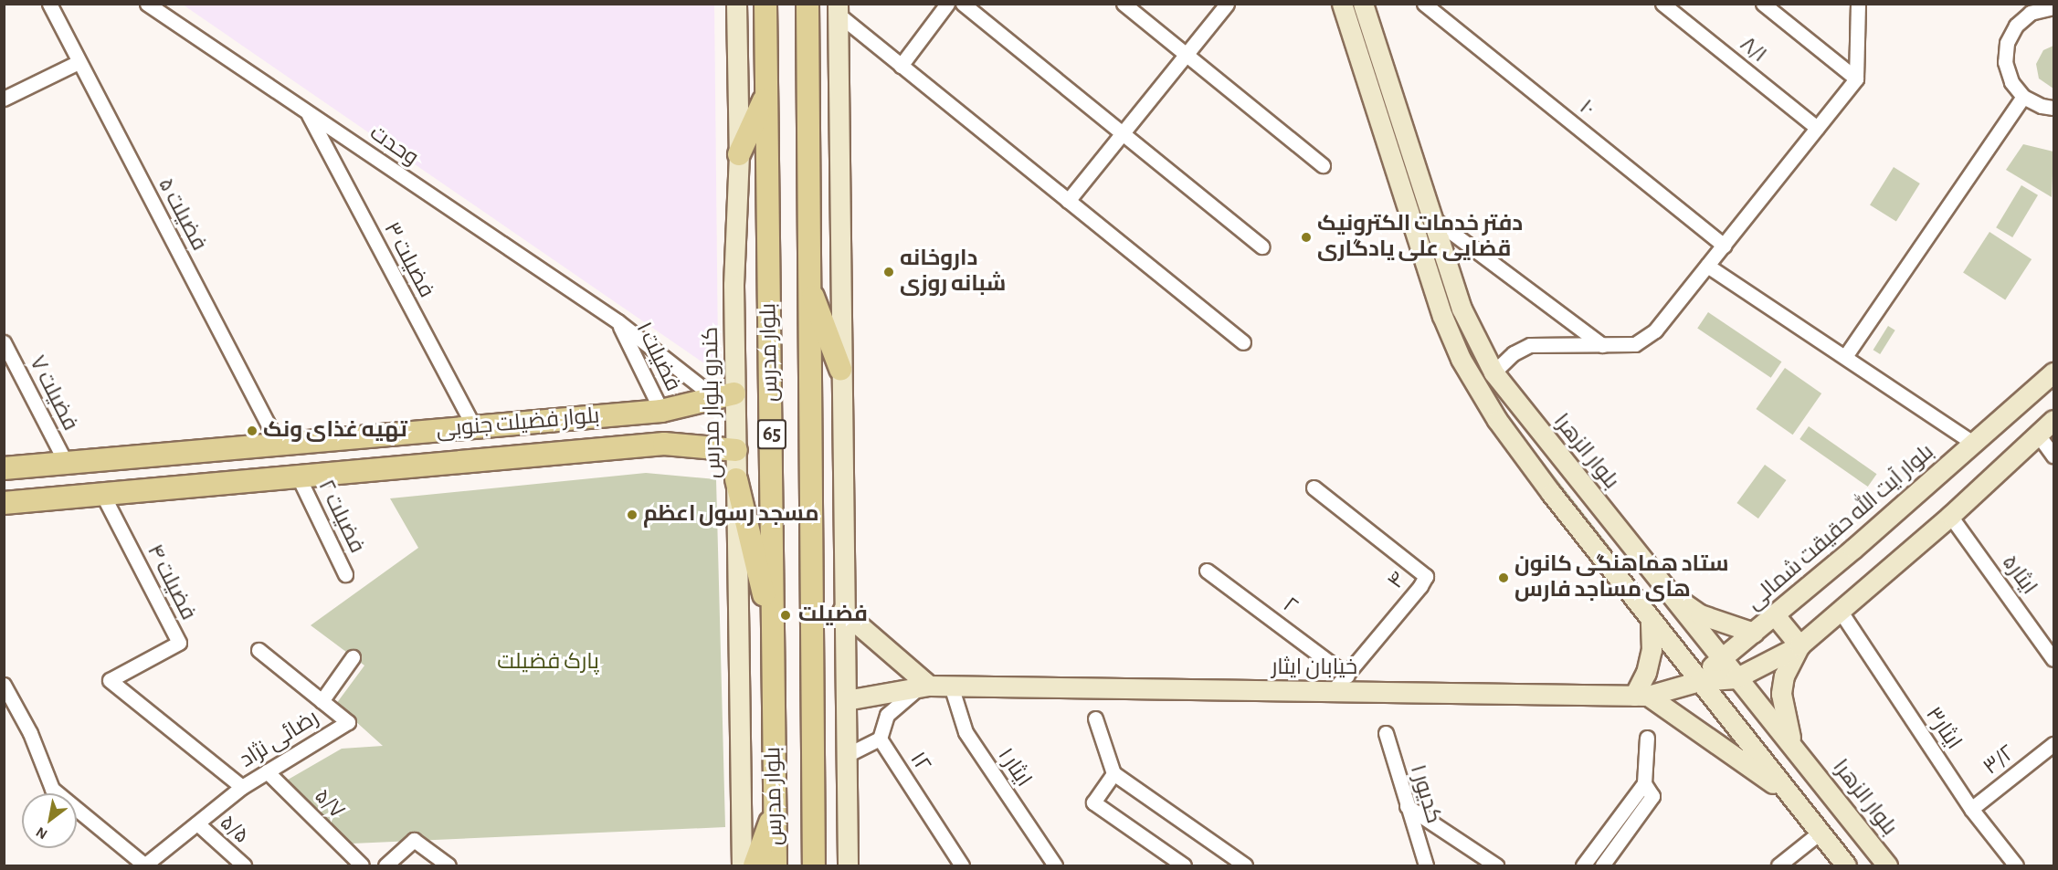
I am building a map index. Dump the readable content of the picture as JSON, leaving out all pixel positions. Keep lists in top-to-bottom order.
{
  "streets": {
    "main road": [
      "بلوار مدرس",
      "کندرو بلوار مدرس",
      "بلوار فضیلت جنوبی",
      "65",
      "بلوار الزهرا",
      "بلوار آیت الله حقیقت شمالی",
      "خیابان ایثار"
    ],
    "street": [
      "۸/۱",
      "۱۰",
      "وحدت",
      "فضیلت ۵",
      "فضیلت ۳",
      "فضیلت ۱",
      "فضیلت ۷",
      "فضیلت ۲",
      "ایثار۵",
      "۴",
      "فضیلت ۴",
      "۲",
      "ایثار۳",
      "رضائی نژاد",
      "۳/۲",
      "۱۲",
      "ایثار ۱",
      "کدیور ۱",
      "۵/۷",
      "۵/۵"
    ]
  },
  "crossings": [
    ["وحدت", "فضیلت ۳"],
    ["وحدت", "فضیلت ۱"],
    ["وحدت", "کندرو بلوار مدرس"],
    ["وحدت", "بلوار فضیلت جنوبی"],
    ["فضیلت ۵", "بلوار فضیلت جنوبی"],
    ["فضیلت ۳", "بلوار فضیلت جنوبی"],
    ["فضیلت ۱", "بلوار فضیلت جنوبی"],
    ["فضیلت ۷", "بلوار فضیلت جنوبی"],
    ["کندرو بلوار مدرس", "بلوار فضیلت جنوبی"],
    ["بلوار فضیلت جنوبی", "فضیلت ۲"],
    ["بلوار فضیلت جنوبی", "فضیلت ۴"],
    ["بلوار الزهرا", "بلوار آیت الله حقیقت شمالی"],
    ["بلوار آیت الله حقیقت شمالی", "خیابان ایثار"],
    ["۴", "۲"],
    ["۴", "خیابان ایثار"],
    ["فضیلت ۴", "رضائی نژاد"],
    ["خیابان ایثار", "ایثار ۱"],
    ["ایثار۳", "۳/۲"],
    ["رضائی نژاد", "۵/۷"],
    ["رضائی نژاد", "۵/۵"]
  ],
  "parks": ["پارک فضیلت"],
  "places": [
    "دفتر خدمات الکترونیک قضایی علی یادگاری",
    "داروخانه شبانه روزی",
    "تهیه غذای ونک",
    "مسجد رسول اعظم",
    "ستاد هماهنگی کانون های مساجد فارس",
    "فضیلت"
  ],
  "north": "bottom left"
}
